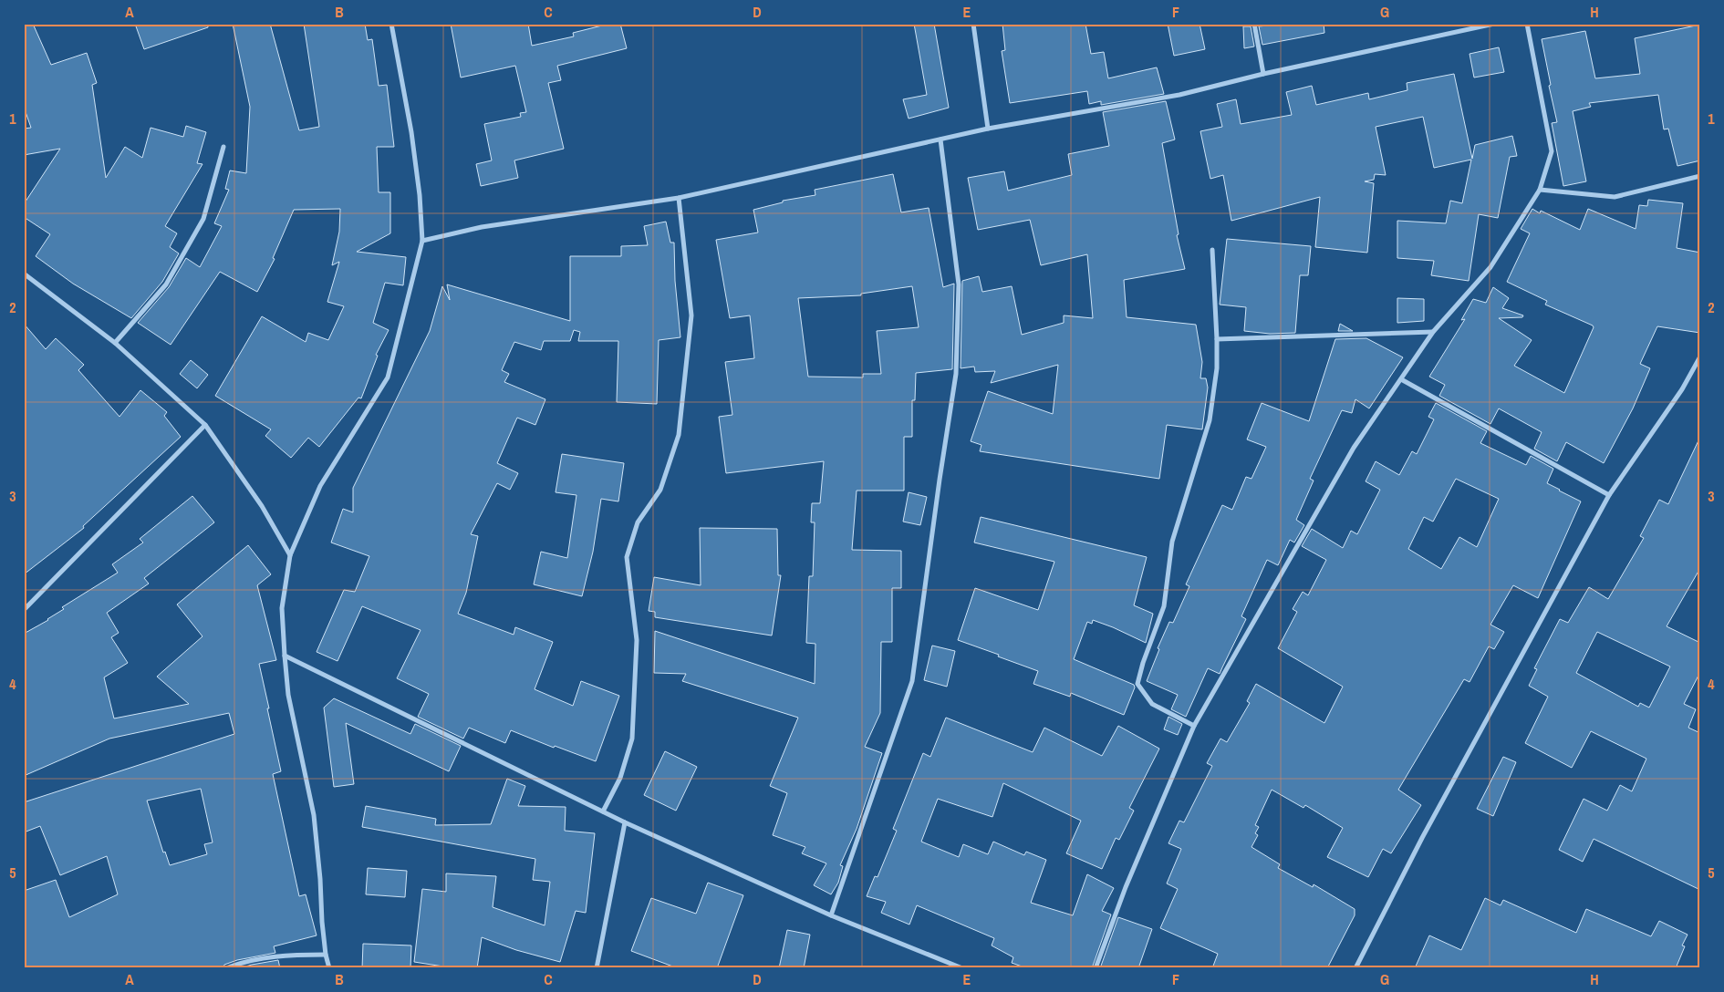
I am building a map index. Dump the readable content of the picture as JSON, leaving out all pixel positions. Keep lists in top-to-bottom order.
{
  "grid": {
    "columns": [
      "A",
      "B",
      "C",
      "D",
      "E",
      "F",
      "G",
      "H"
    ],
    "rows": [
      "1",
      "2",
      "3",
      "4",
      "5"
    ]
  }
}
